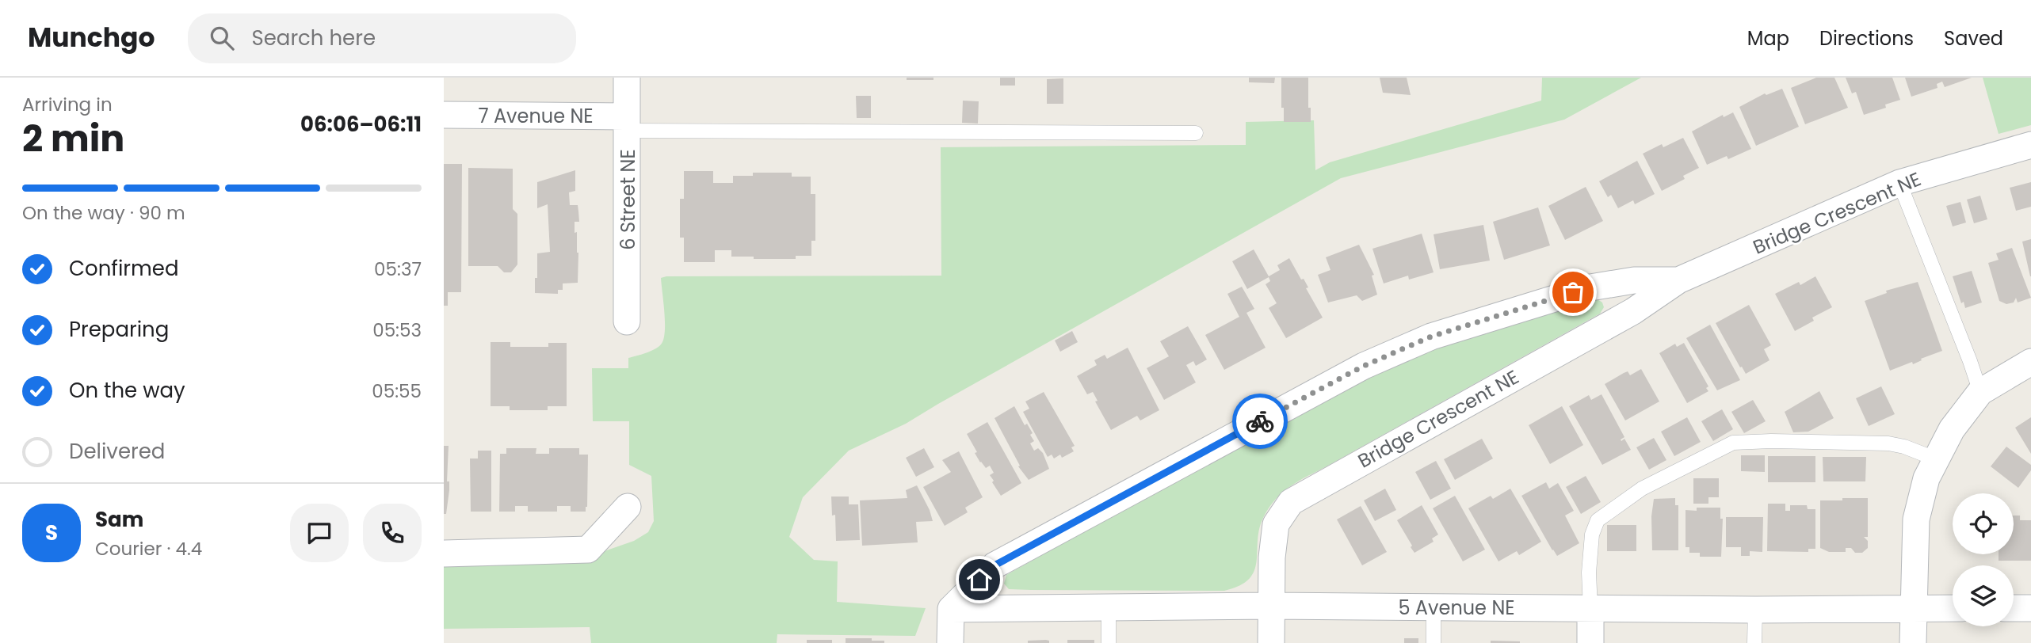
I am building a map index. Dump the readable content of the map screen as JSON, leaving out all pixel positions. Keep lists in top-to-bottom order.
{
  "streets": {
    "street": [
      "7 Avenue NE",
      "6 Street NE",
      "Bridge Crescent NE",
      "5 Avenue NE"
    ]
  },
  "crossings": [
    ["7 Avenue NE", "6 Street NE"],
    ["Bridge Crescent NE", "5 Avenue NE"]
  ],
  "page": {
    "header": "Munchgo",
    "search": "Search here",
    "nav": ["Map", "Directions", "Saved"],
    "heading": ["2 min", "Arriving in", "06:06–06:11"],
    "panel": ["Sam", "Courier · 4.4"],
    "bar": "On the way · 90 m",
    "list": [
      ["Confirmed", "05:37"],
      ["Preparing", "05:53"],
      ["On the way", "05:55"],
      "Delivered"
    ],
    "round": "S"
  }
}
